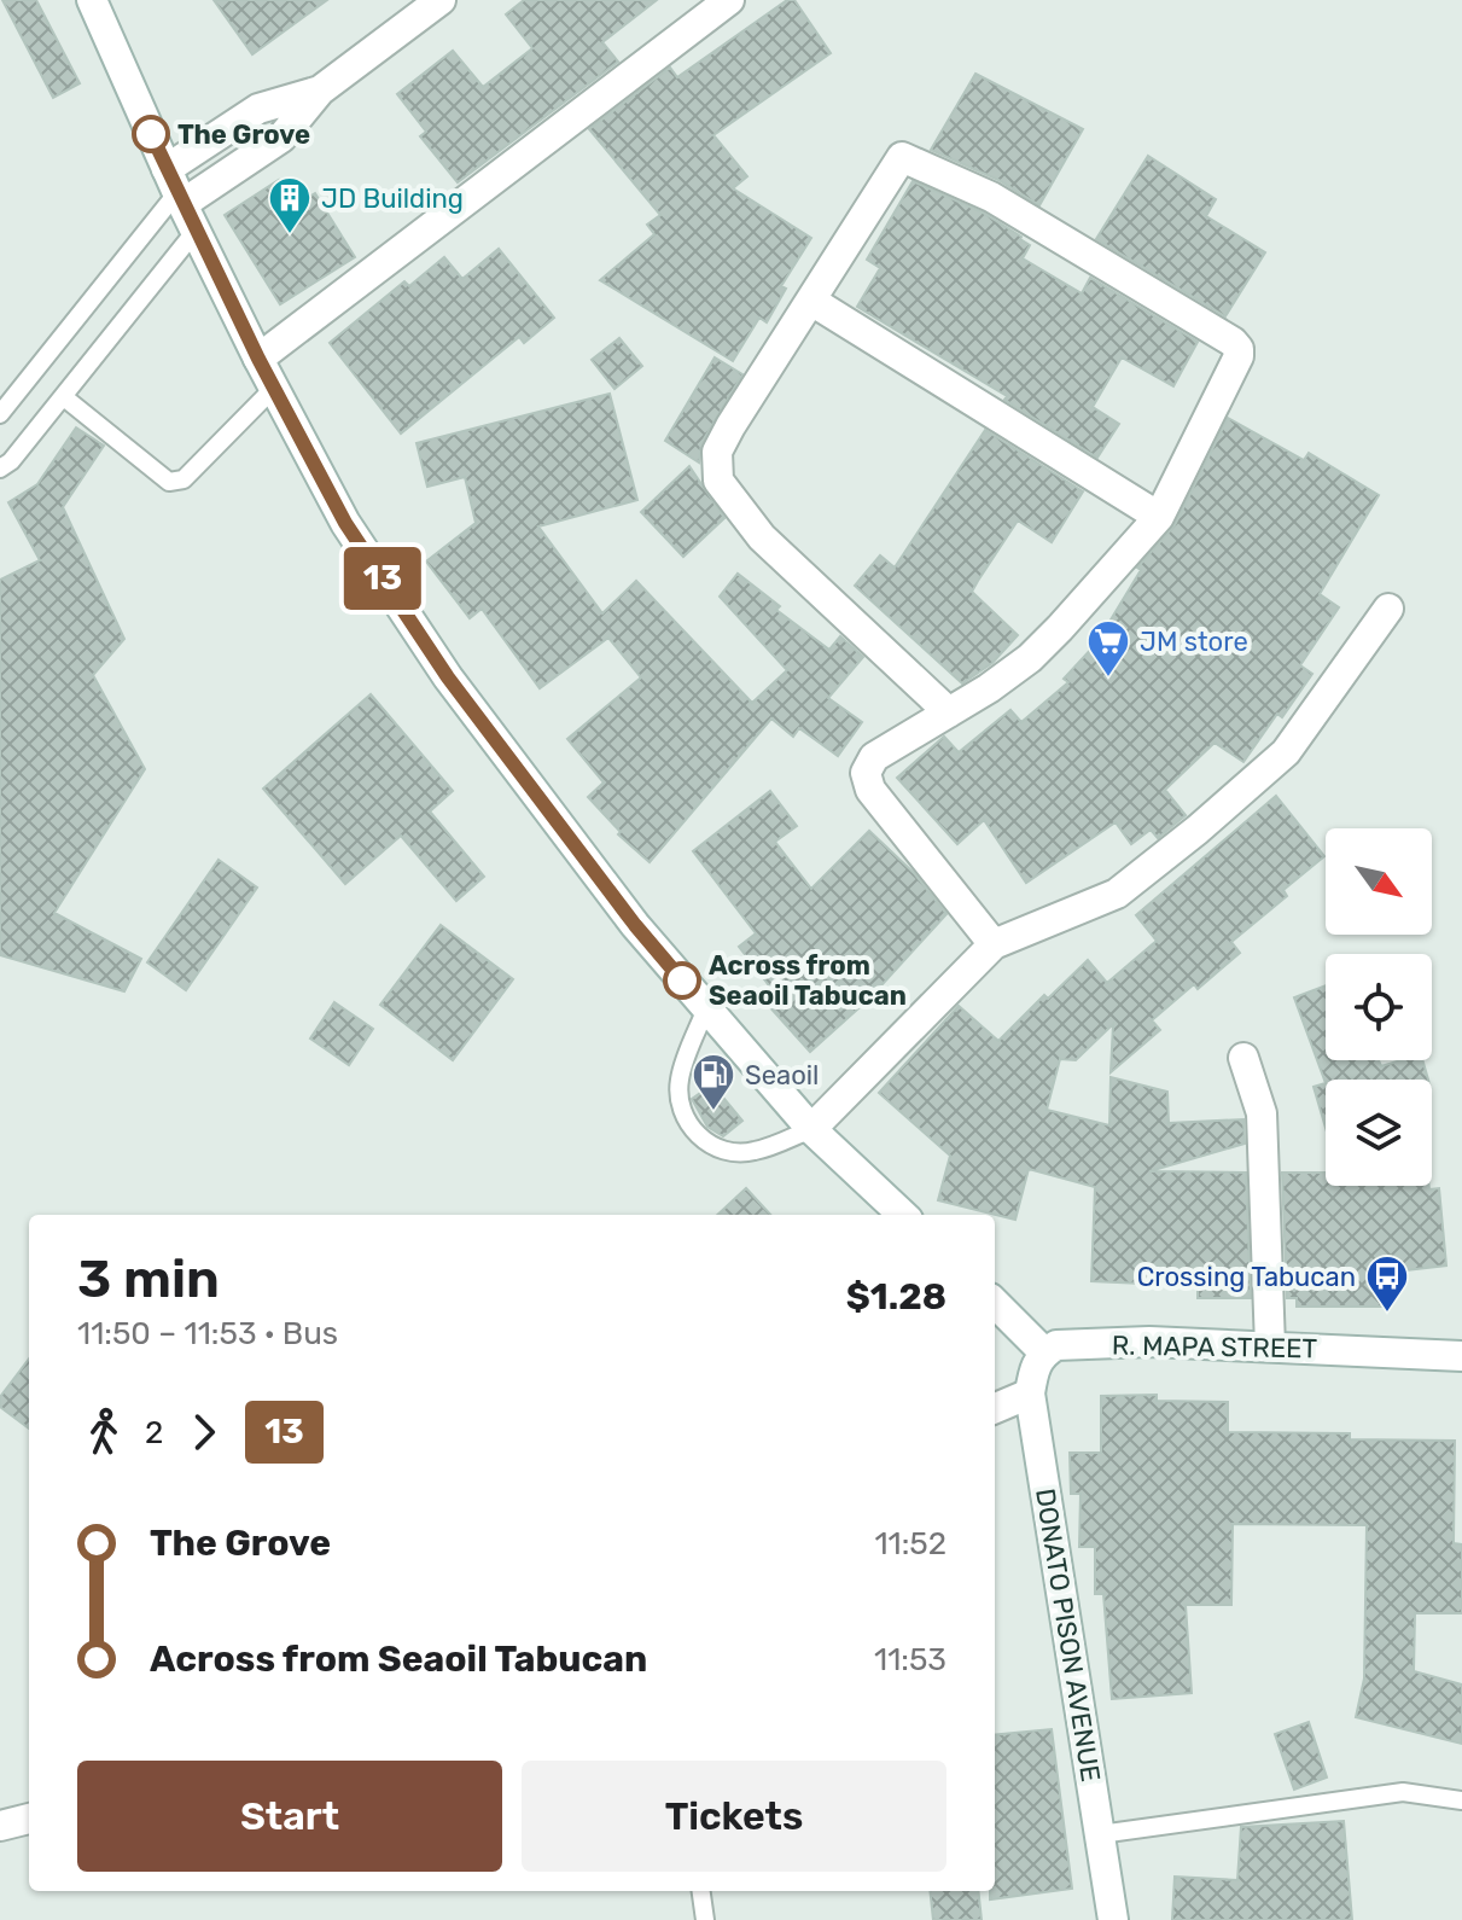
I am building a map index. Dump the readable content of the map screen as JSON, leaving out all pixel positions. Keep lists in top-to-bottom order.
{
  "streets": {
    "street": ["R. MAPA STREET", "DONATO PISON AVENUE"]
  },
  "crossings": [
    ["R. MAPA STREET", "DONATO PISON AVENUE"]
  ],
  "places": {
    "other": ["The Grove", "Across from Seaoil Tabucan"],
    "building": ["JD Building"],
    "supermarket": ["JM store"],
    "fuel station": ["Seaoil"],
    "bus stop": ["Crossing Tabucan"]
  },
  "lines": ["bus line 13"],
  "north": "bottom right",
  "page": {
    "on_map": "13",
    "heading": ["3 min", "11:50 – 11:53 · Bus", "$1.28"],
    "legs": ["2", "13"],
    "list": [
      {
        "name": "The Grove",
        "value": "11:52"
      },
      {
        "name": "Across from Seaoil Tabucan",
        "value": "11:53"
      }
    ],
    "buttons": ["Start", "Tickets"]
  }
}
